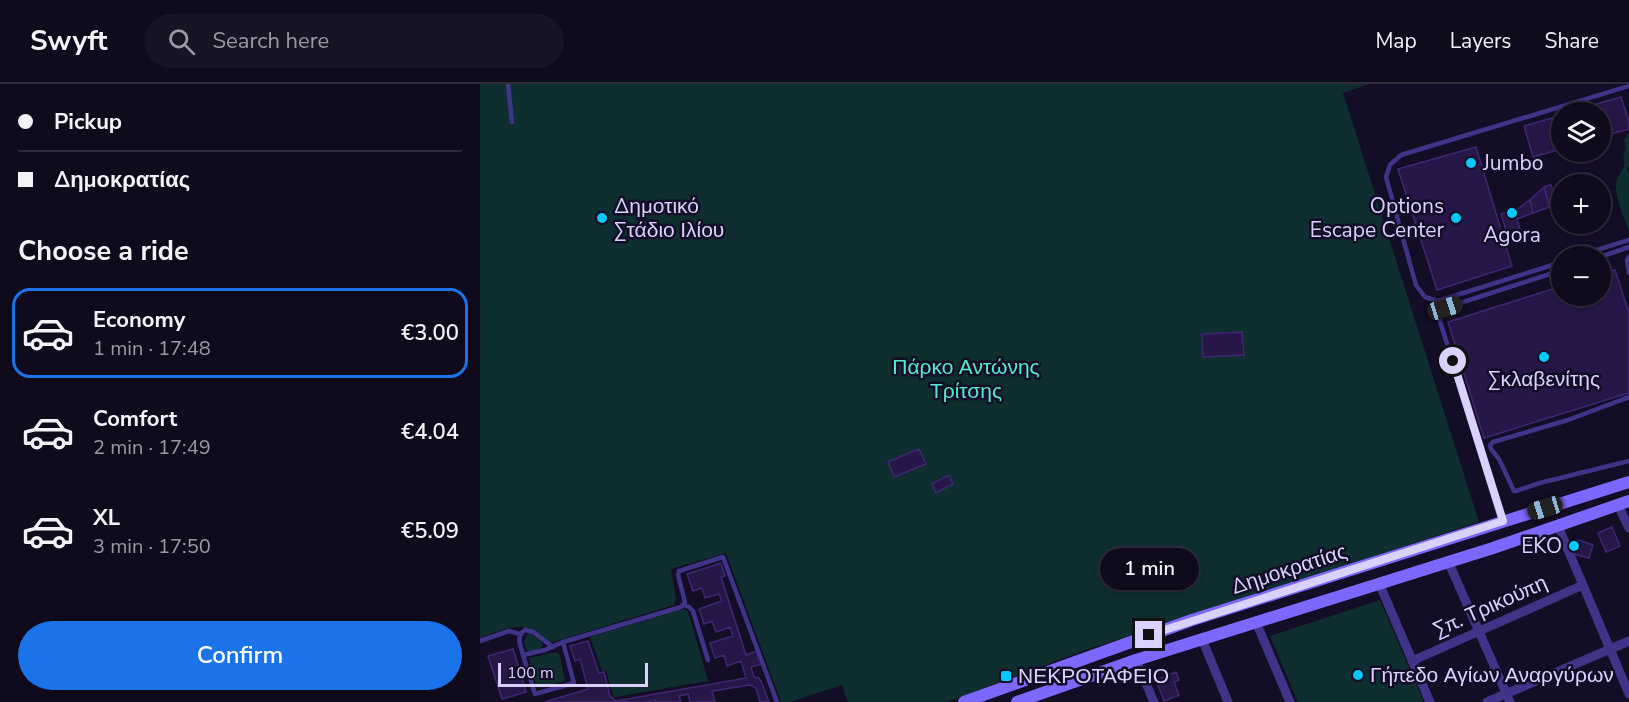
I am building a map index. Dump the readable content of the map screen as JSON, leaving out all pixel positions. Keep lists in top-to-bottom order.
{
  "streets": {
    "main road": ["Δημοκρατίας"],
    "street": ["Σπ. Τρικούπη"]
  },
  "parks": ["Πάρκο Αντώνης Τρίτσης"],
  "places": {
    "other": [
      "Jumbo",
      "Agora",
      "Δημοτικό Στάδιο Ιλίου",
      "Options Escape Center",
      "Σκλαβενίτης",
      "EKO",
      "Γήπεδο Αγίων Αναργύρων"
    ],
    "transit": ["ΝΕΚΡΟΤΑΦΕΙΟ"]
  },
  "scale_bar": "100 m",
  "page": {
    "header": "Swyft",
    "search": "Search here",
    "nav": ["Map", "Layers", "Share"],
    "banner": ["Pickup", "Δημοκρατίας"],
    "map_buttons": ["+", "−"],
    "heading": "Choose a ride",
    "list": [
      {
        "name": "Economy",
        "note": "1 min · 17:48",
        "value": "€3.00"
      },
      {
        "name": "Comfort",
        "note": "2 min · 17:49",
        "value": "€4.04"
      },
      {
        "name": "XL",
        "note": "3 min · 17:50",
        "value": "€5.09"
      }
    ],
    "bubble": "1 min",
    "buttons": "Confirm",
    "scale": "100 m"
  }
}
